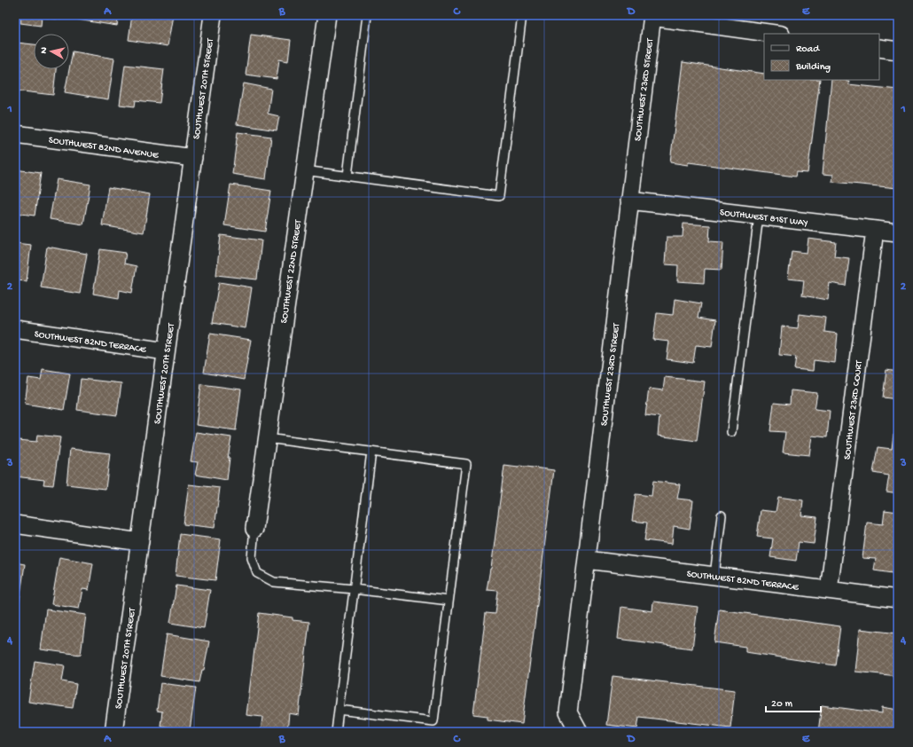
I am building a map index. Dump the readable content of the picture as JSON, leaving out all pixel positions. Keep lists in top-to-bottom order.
{
  "streets": {
    "street": [
      "SOUTHWEST 20TH STREET",
      "SOUTHWEST 23RD STREET",
      "SOUTHWEST 82ND AVENUE",
      "SOUTHWEST 81ST WAY",
      "SOUTHWEST 22ND STREET",
      "SOUTHWEST 82ND TERRACE",
      "SOUTHWEST 23RD COURT"
    ]
  },
  "crossings": [
    ["SOUTHWEST 20TH STREET", "SOUTHWEST 82ND AVENUE"],
    ["SOUTHWEST 20TH STREET", "SOUTHWEST 82ND TERRACE"],
    ["SOUTHWEST 23RD STREET", "SOUTHWEST 81ST WAY"],
    ["SOUTHWEST 23RD STREET", "SOUTHWEST 82ND TERRACE"],
    ["SOUTHWEST 81ST WAY", "SOUTHWEST 23RD COURT"],
    ["SOUTHWEST 82ND TERRACE", "SOUTHWEST 23RD COURT"]
  ],
  "legend": ["Road", "Building"],
  "scale_bar": "20 m",
  "north": "left",
  "grid": {
    "columns": [
      "A",
      "B",
      "C",
      "D",
      "E"
    ],
    "rows": [
      "1",
      "2",
      "3",
      "4"
    ]
  }
}
